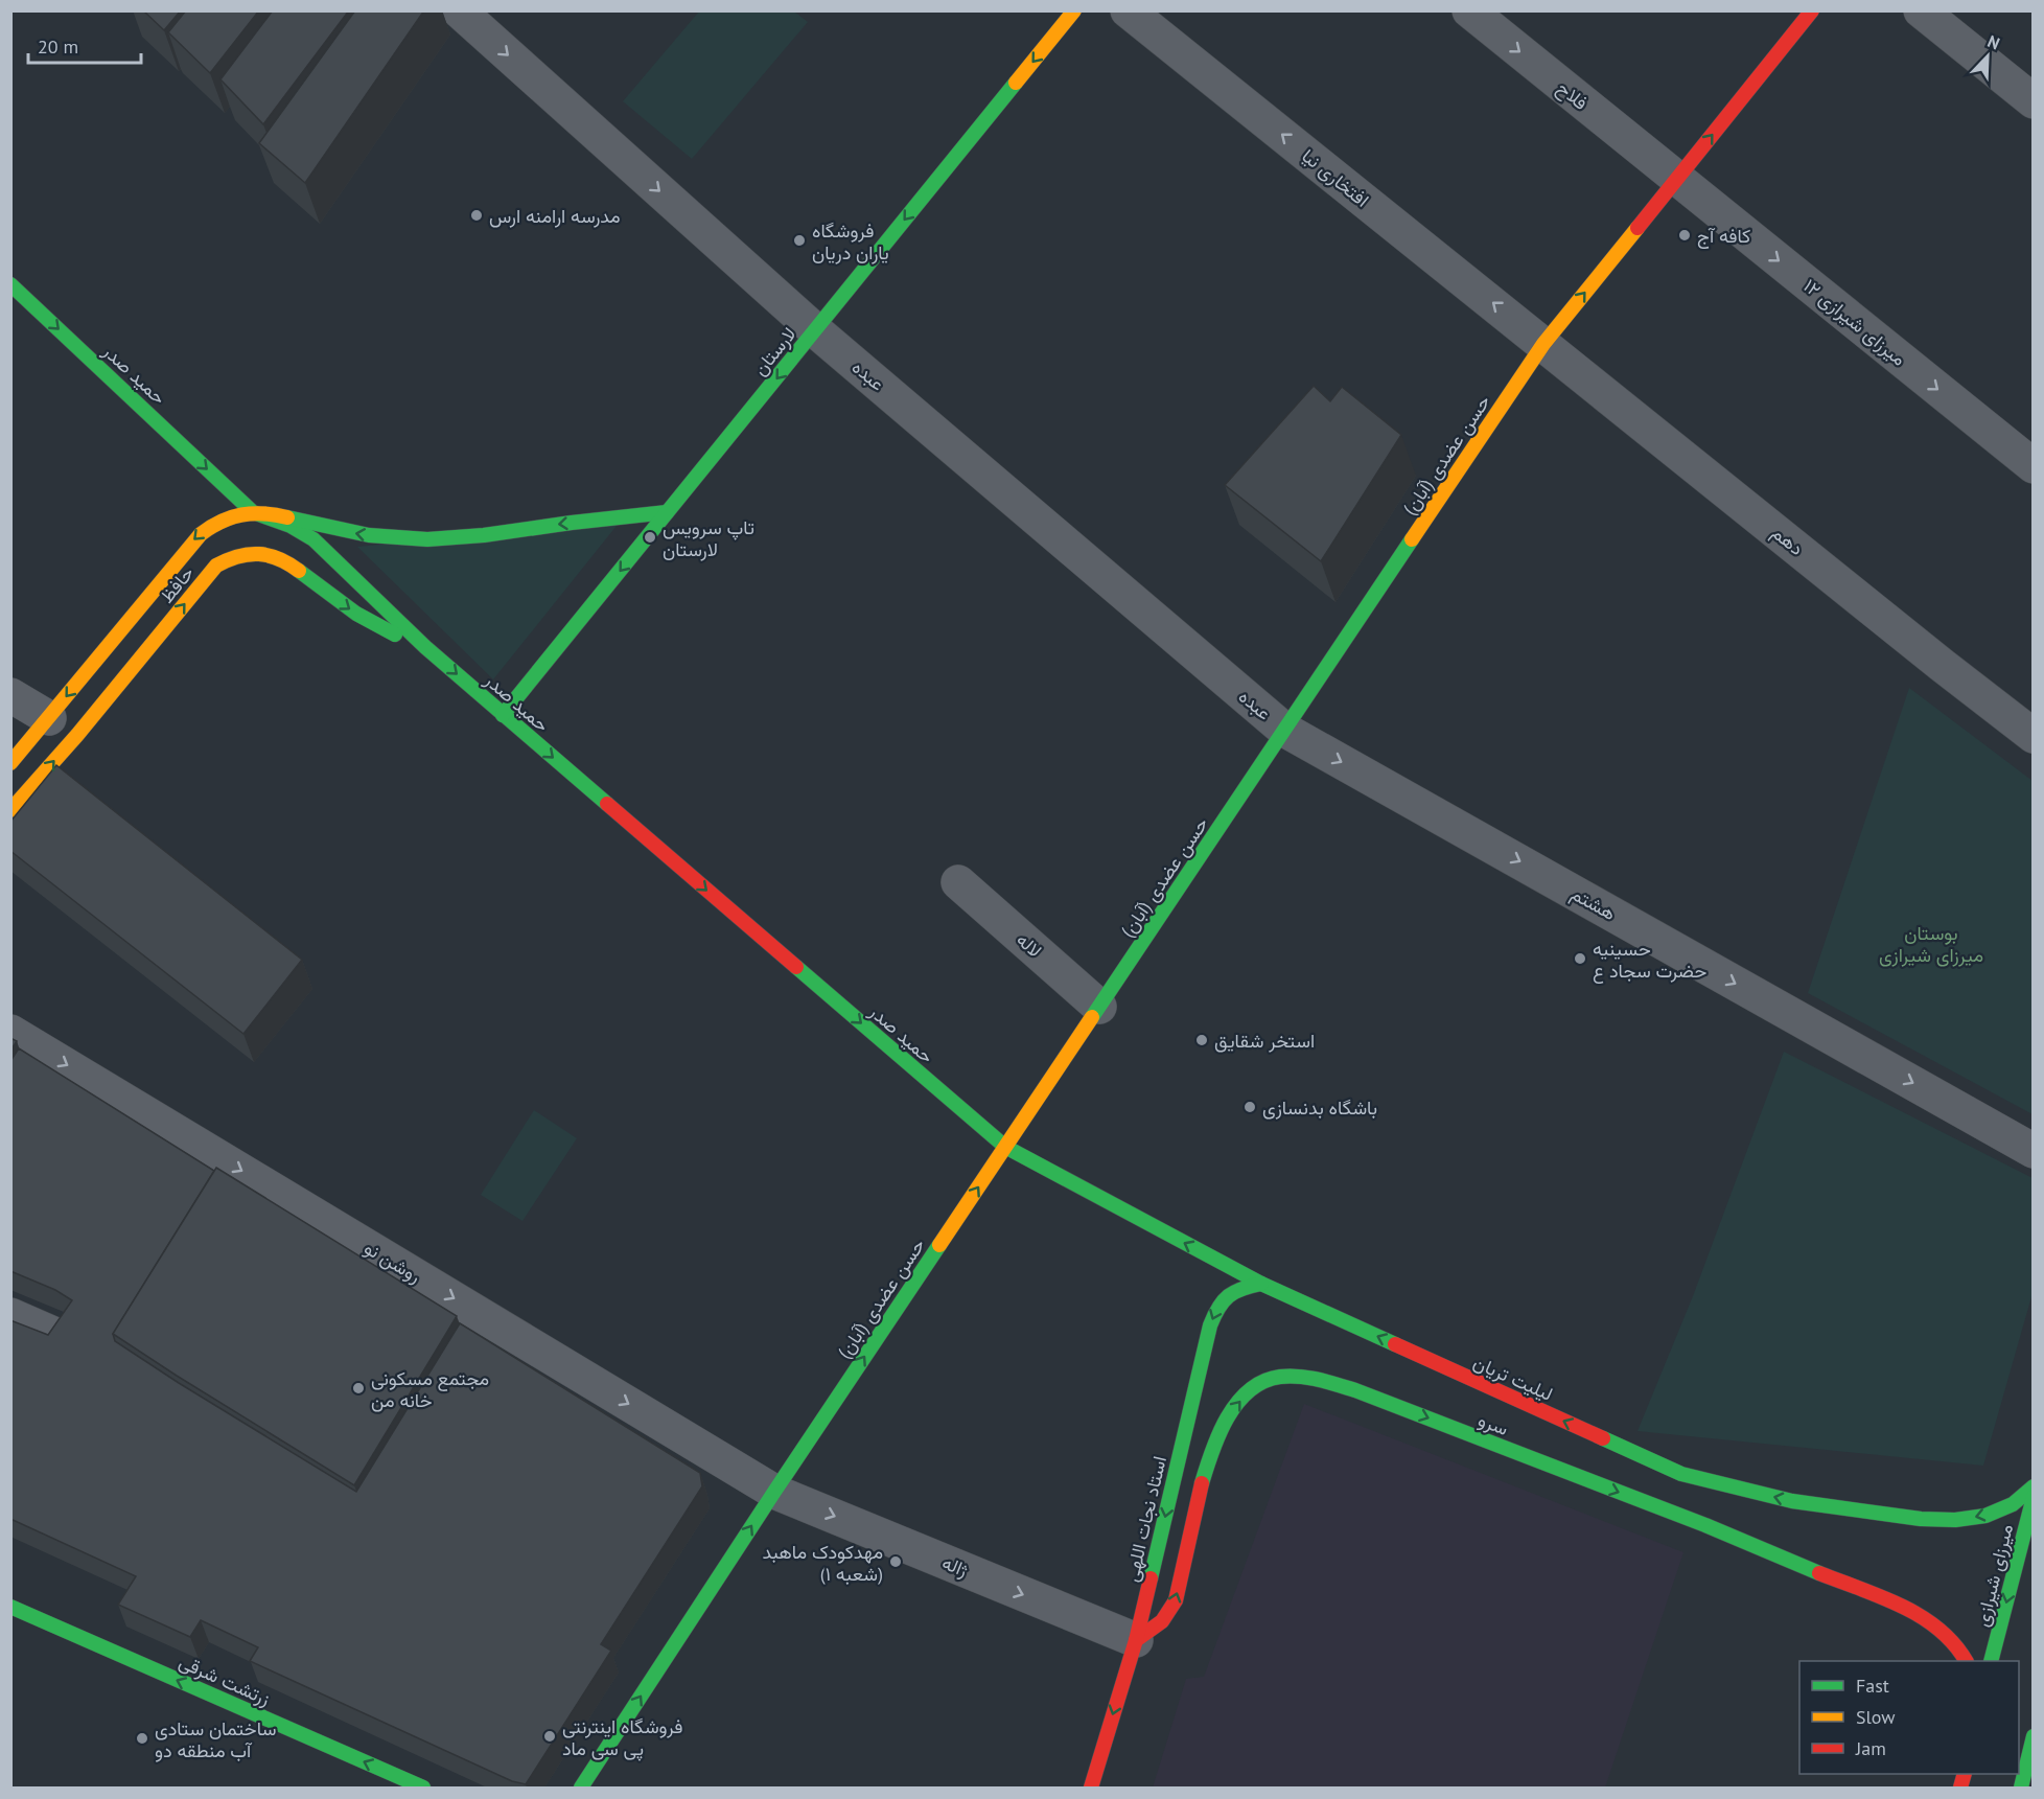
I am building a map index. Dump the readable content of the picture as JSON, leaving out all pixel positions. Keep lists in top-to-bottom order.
{
  "streets": {
    "street": [
      "فلاح",
      "افتخاری نیا",
      "میرزای شیرازی ۱۲",
      "لارستان",
      "حمید صدر",
      "عبده",
      "حسن عضدی (آبان)",
      "دهم",
      "حافظ",
      "هشتم",
      "لاله",
      "روشن نو",
      "لیلیت تریان",
      "سرو",
      "استاد نجات اللهی",
      "ژاله",
      "میرزای شیرازی",
      "زرتشت شرقی"
    ]
  },
  "crossings": [
    ["فلاح", "میرزای شیرازی ۱۲"],
    ["فلاح", "حسن عضدی (آبان)"],
    ["افتخاری نیا", "حسن عضدی (آبان)"],
    ["افتخاری نیا", "دهم"],
    ["میرزای شیرازی ۱۲", "حسن عضدی (آبان)"],
    ["لارستان", "حمید صدر"],
    ["لارستان", "عبده"],
    ["حمید صدر", "حسن عضدی (آبان)"],
    ["حمید صدر", "حافظ"],
    ["حمید صدر", "لیلیت تریان"],
    ["عبده", "حسن عضدی (آبان)"],
    ["عبده", "هشتم"],
    ["حسن عضدی (آبان)", "دهم"],
    ["حسن عضدی (آبان)", "هشتم"],
    ["حسن عضدی (آبان)", "لاله"],
    ["حسن عضدی (آبان)", "روشن نو"],
    ["حسن عضدی (آبان)", "لیلیت تریان"],
    ["حسن عضدی (آبان)", "ژاله"],
    ["روشن نو", "ژاله"],
    ["لیلیت تریان", "استاد نجات اللهی"],
    ["سرو", "استاد نجات اللهی"],
    ["سرو", "ژاله"],
    ["استاد نجات اللهی", "ژاله"]
  ],
  "one_way": [
    "فلاح",
    "افتخاری نیا",
    "لارستان",
    "حمید صدر",
    "عبده",
    "حسن عضدی (آبان)",
    "هشتم",
    "روشن نو",
    "لیلیت تریان",
    "استاد نجات اللهی",
    "ژاله",
    "میرزای شیرازی",
    "زرتشت شرقی"
  ],
  "parks": ["بوستان میرزای شیرازی"],
  "places": [
    "مدرسه ارامنه ارس",
    "کافه آج",
    "فروشگاه یاران دریان",
    "تاپ سرویس لارستان",
    "حسینیه حضرت سجاد ع",
    "استخر شقایق",
    "باشگاه بدنسازی",
    "مجتمع مسکونی خانه من",
    "مهدکودک ماهبد (شعبه ۱)",
    "فروشگاه اینترنتی پی سی ماد",
    "ساختمان ستادی آب منطقه دو"
  ],
  "legend": ["Fast", "Slow", "Jam"],
  "scale_bar": "20 m",
  "north": "top right"
}
